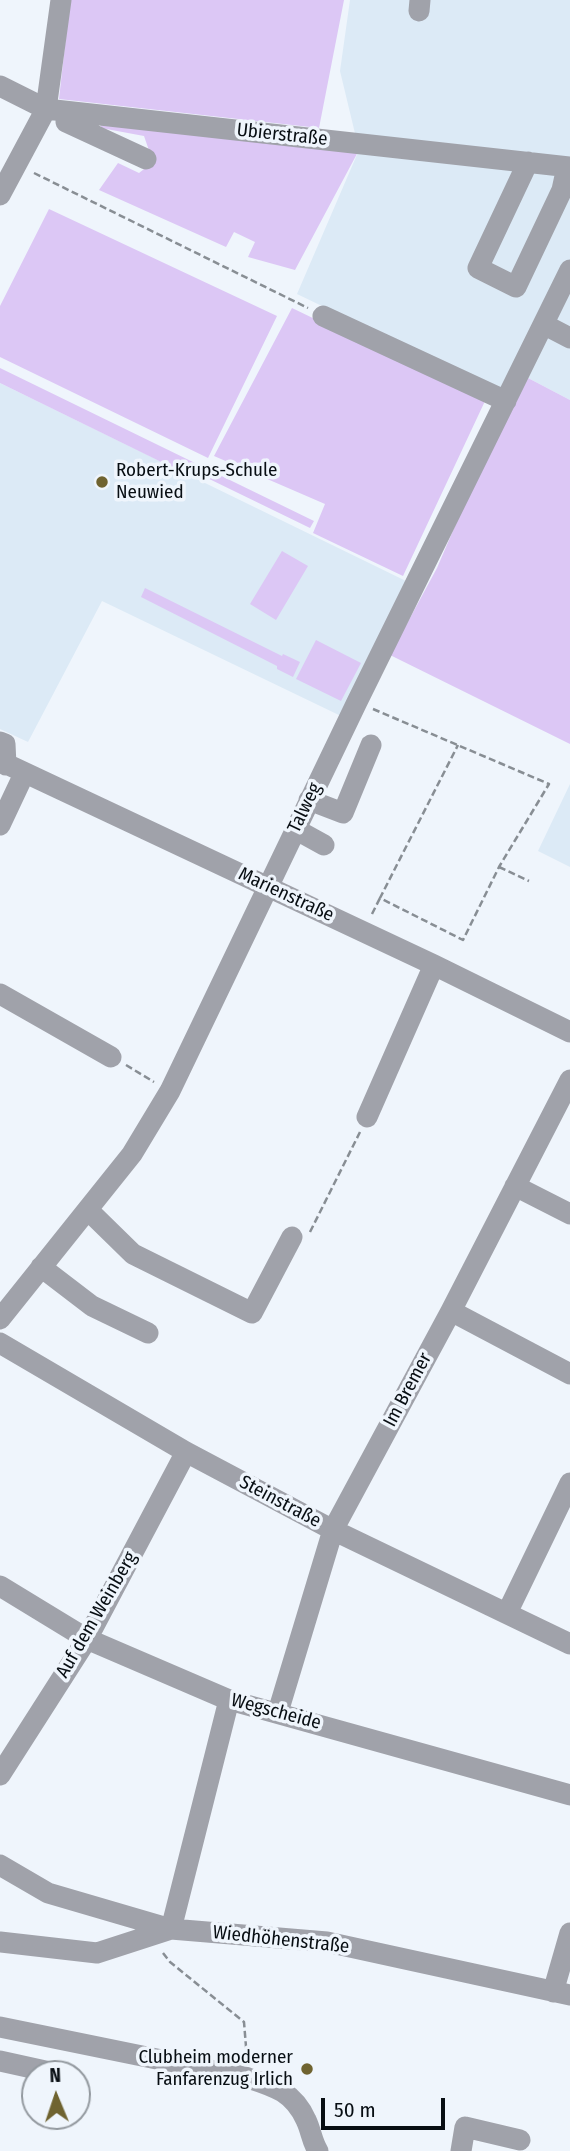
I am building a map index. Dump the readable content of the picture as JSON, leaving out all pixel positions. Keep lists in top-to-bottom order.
{
  "streets": {
    "street": [
      "Ubierstraße",
      "Talweg",
      "Marienstraße",
      "Im Bremer",
      "Steinstraße",
      "Auf dem Weinberg",
      "Wegscheide",
      "Wiedhöhenstraße"
    ]
  },
  "crossings": [
    ["Talweg", "Marienstraße"],
    ["Im Bremer", "Steinstraße"],
    ["Im Bremer", "Wegscheide"],
    ["Steinstraße", "Auf dem Weinberg"],
    ["Auf dem Weinberg", "Wegscheide"]
  ],
  "places": ["Robert-Krups-Schule Neuwied", "Clubheim moderner Fanfarenzug Irlich"],
  "scale_bar": "50 m",
  "north": "top"
}
